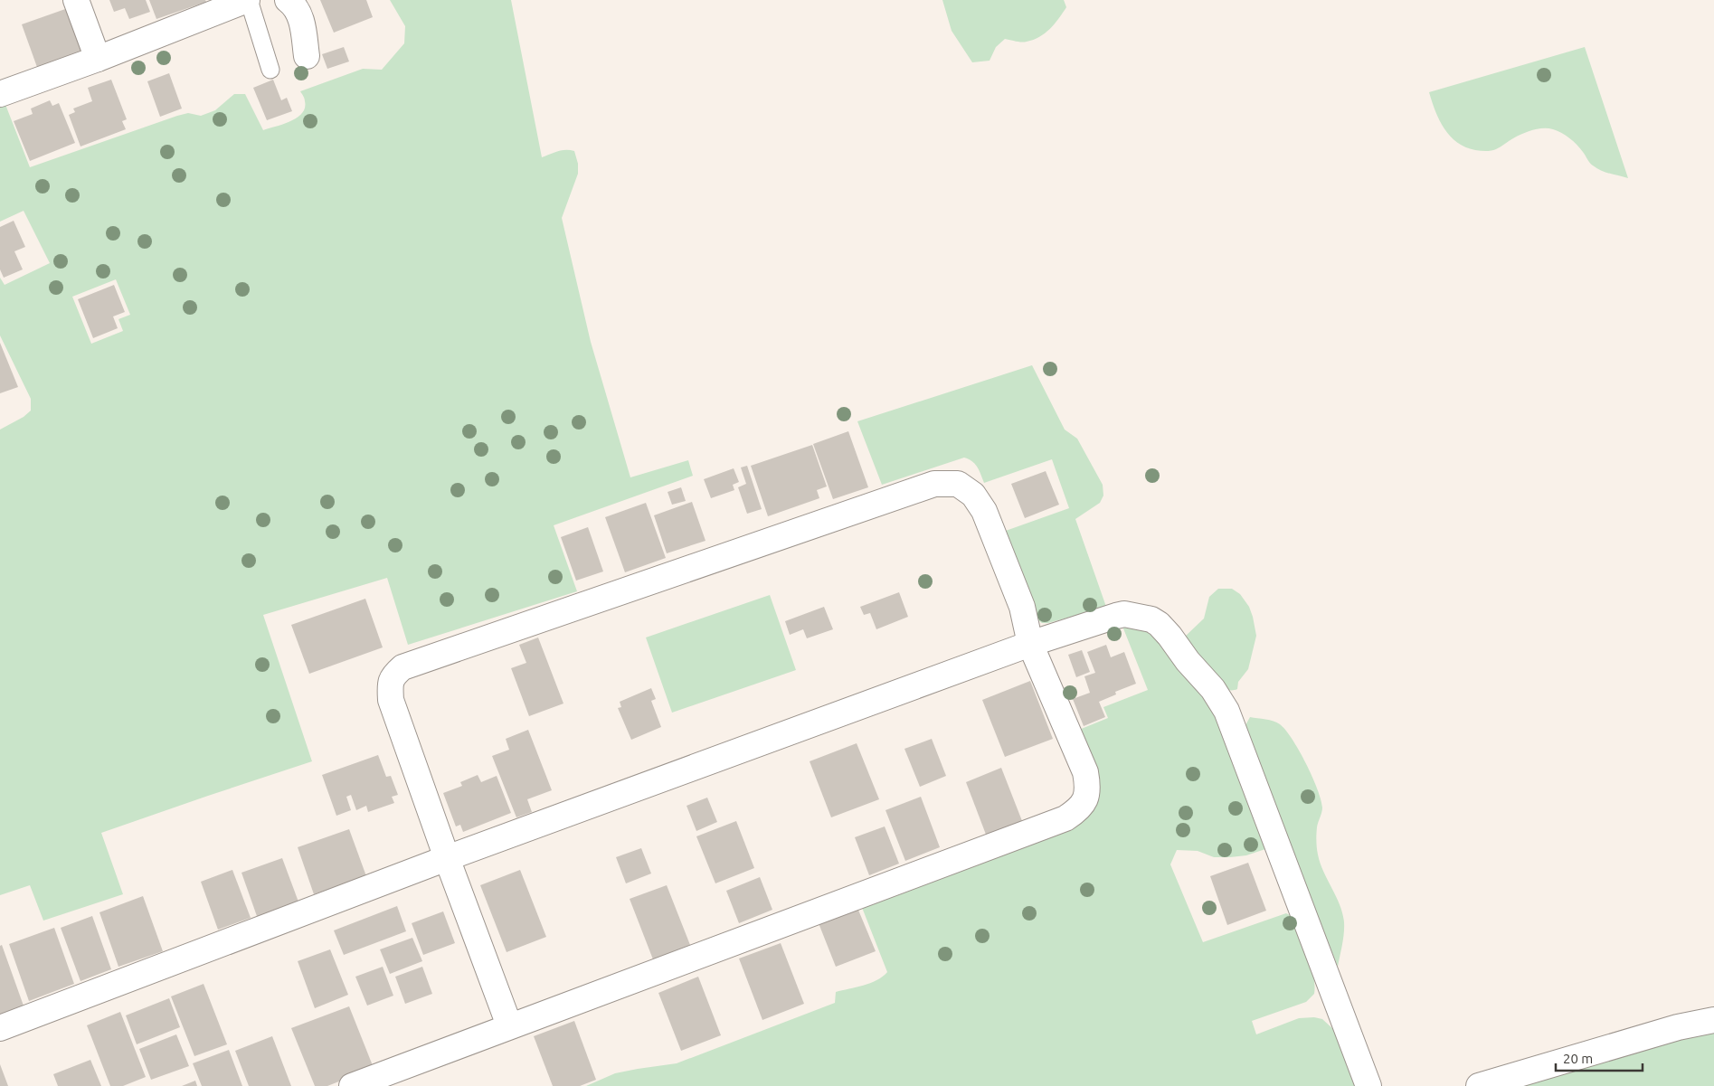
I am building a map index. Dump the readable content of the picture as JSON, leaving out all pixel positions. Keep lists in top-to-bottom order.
{
  "scale_bar": "20 m"
}
